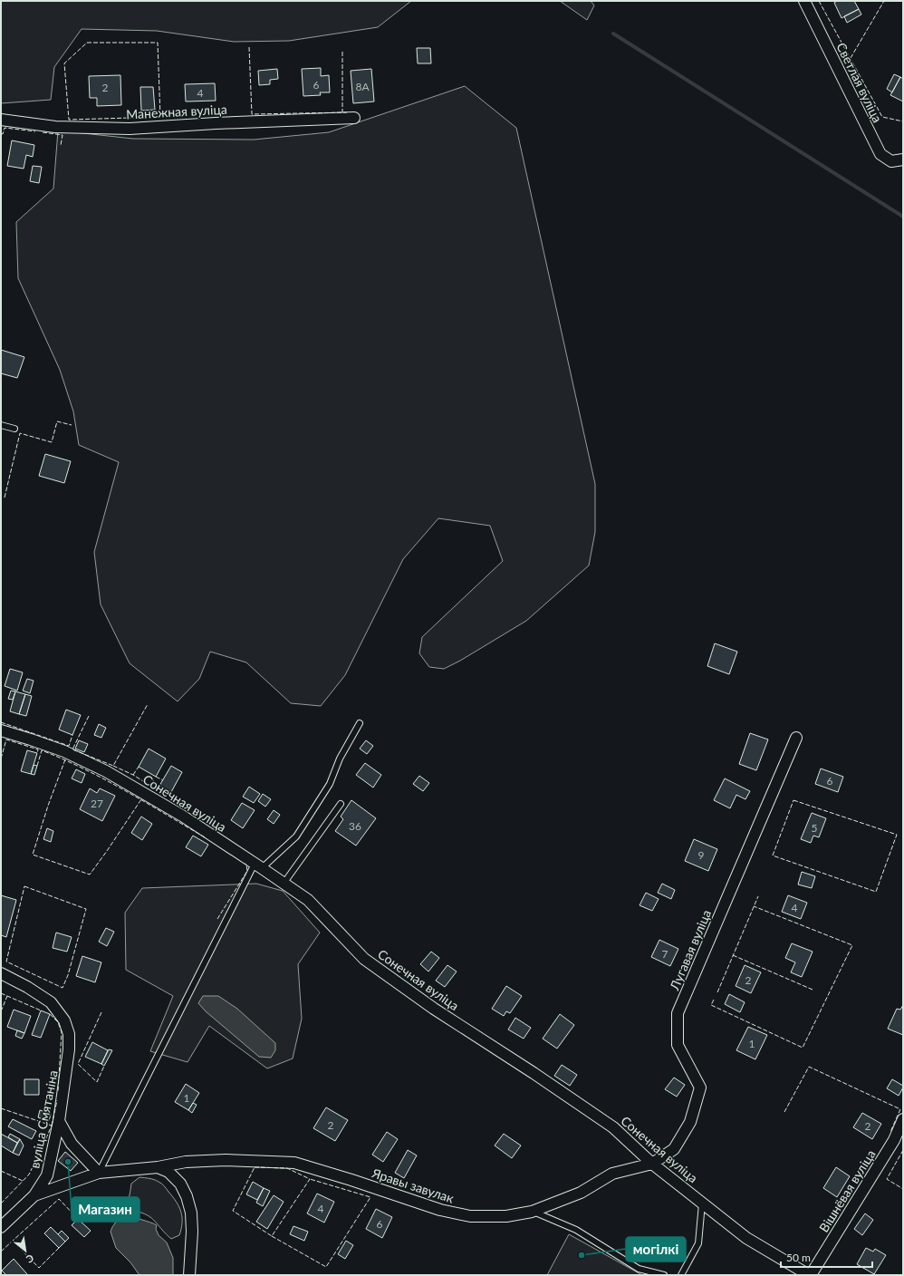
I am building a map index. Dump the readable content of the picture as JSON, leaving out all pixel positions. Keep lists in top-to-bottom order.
{
  "streets": {
    "street": [
      "Светлая вуліца",
      "Манежная вуліца",
      "Сонечная вуліца",
      "Лугавая вуліца",
      "вуліца Смятаніна",
      "Яравы завулак",
      "Вішнёвая вуліца"
    ]
  },
  "crossings": [
    ["Сонечная вуліца", "Лугавая вуліца"],
    ["Сонечная вуліца", "Яравы завулак"],
    ["Сонечная вуліца", "Вішнёвая вуліца"],
    ["Лугавая вуліца", "Яравы завулак"],
    ["вуліца Смятаніна", "Яравы завулак"]
  ],
  "places": ["Магазин", "могілкі"],
  "house_numbers": [
    "6",
    "8А",
    "2",
    "4",
    "6",
    "27",
    "36",
    "5",
    "9",
    "4",
    "7",
    "2",
    "1",
    "1",
    "2",
    "2",
    "4",
    "6"
  ],
  "scale_bar": "50 m",
  "north": "bottom right"
}
